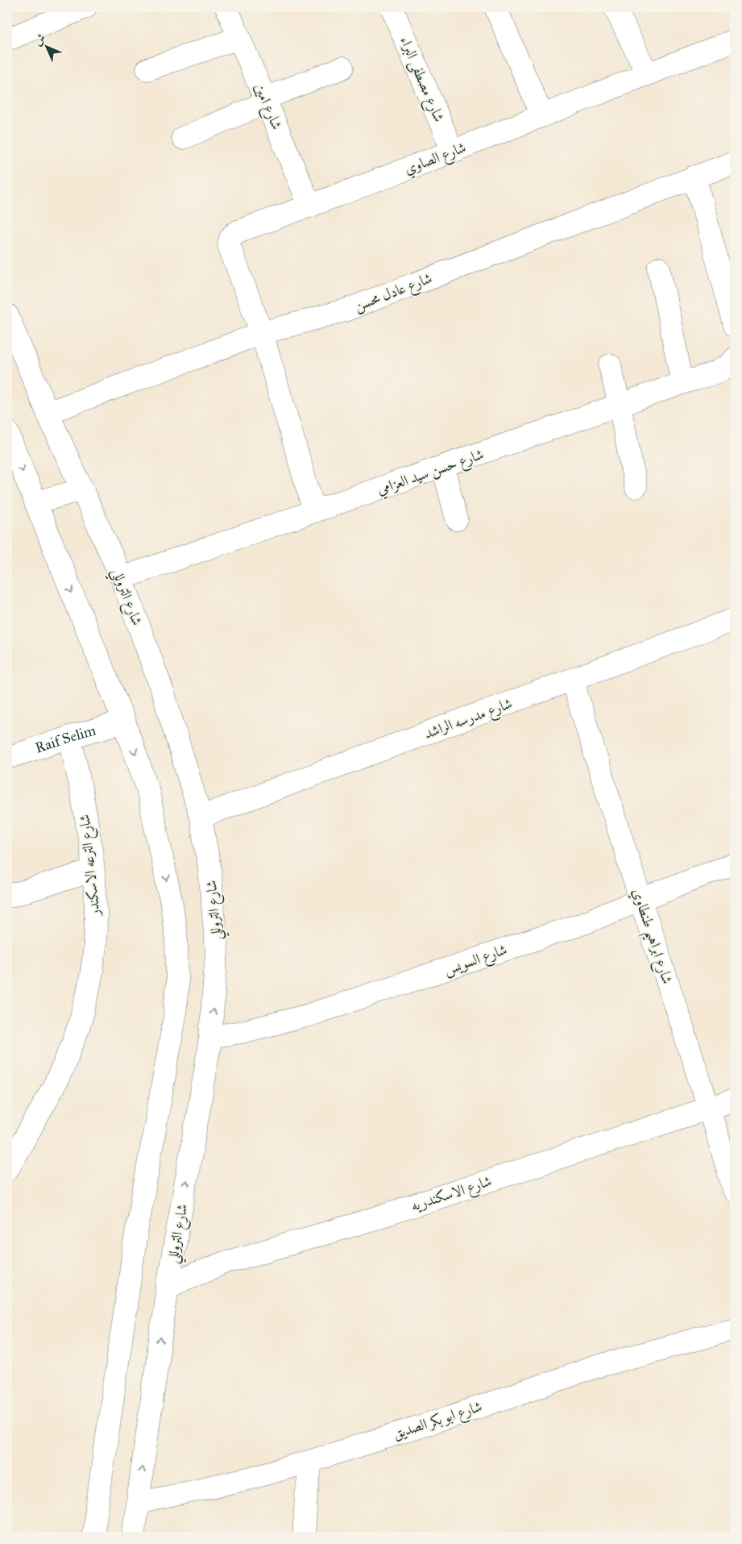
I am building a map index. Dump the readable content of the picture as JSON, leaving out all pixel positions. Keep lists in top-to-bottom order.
{
  "streets": {
    "street": [
      "شارع مصطفى البراء",
      "شارع امين",
      "شارع الصاوي",
      "شارع عادل محسن",
      "شارع حسن سيد العزامي",
      "شارع التروللي",
      "شارع مدرسه الراشد",
      "Raif Selim",
      "شارع الترعه الاسكندر",
      "شارع ابراهيم طنطاوي",
      "شارع السويس",
      "شارع الاسكندريه",
      "شارع ابو بكر الصديق"
    ]
  },
  "crossings": [
    ["شارع مصطفى البراء", "شارع الصاوي"],
    ["شارع امين", "شارع الصاوي"],
    ["شارع الصاوي", "شارع عادل محسن"],
    ["شارع عادل محسن", "شارع التروللي"],
    ["شارع حسن سيد العزامي", "شارع التروللي"],
    ["شارع التروللي", "شارع مدرسه الراشد"],
    ["شارع التروللي", "شارع السويس"],
    ["شارع التروللي", "شارع الاسكندريه"],
    ["شارع التروللي", "شارع ابو بكر الصديق"],
    ["شارع مدرسه الراشد", "شارع ابراهيم طنطاوي"],
    ["Raif Selim", "شارع الترعه الاسكندر"],
    ["شارع ابراهيم طنطاوي", "شارع السويس"],
    ["شارع ابراهيم طنطاوي", "شارع الاسكندريه"]
  ],
  "north": "top left"
}
